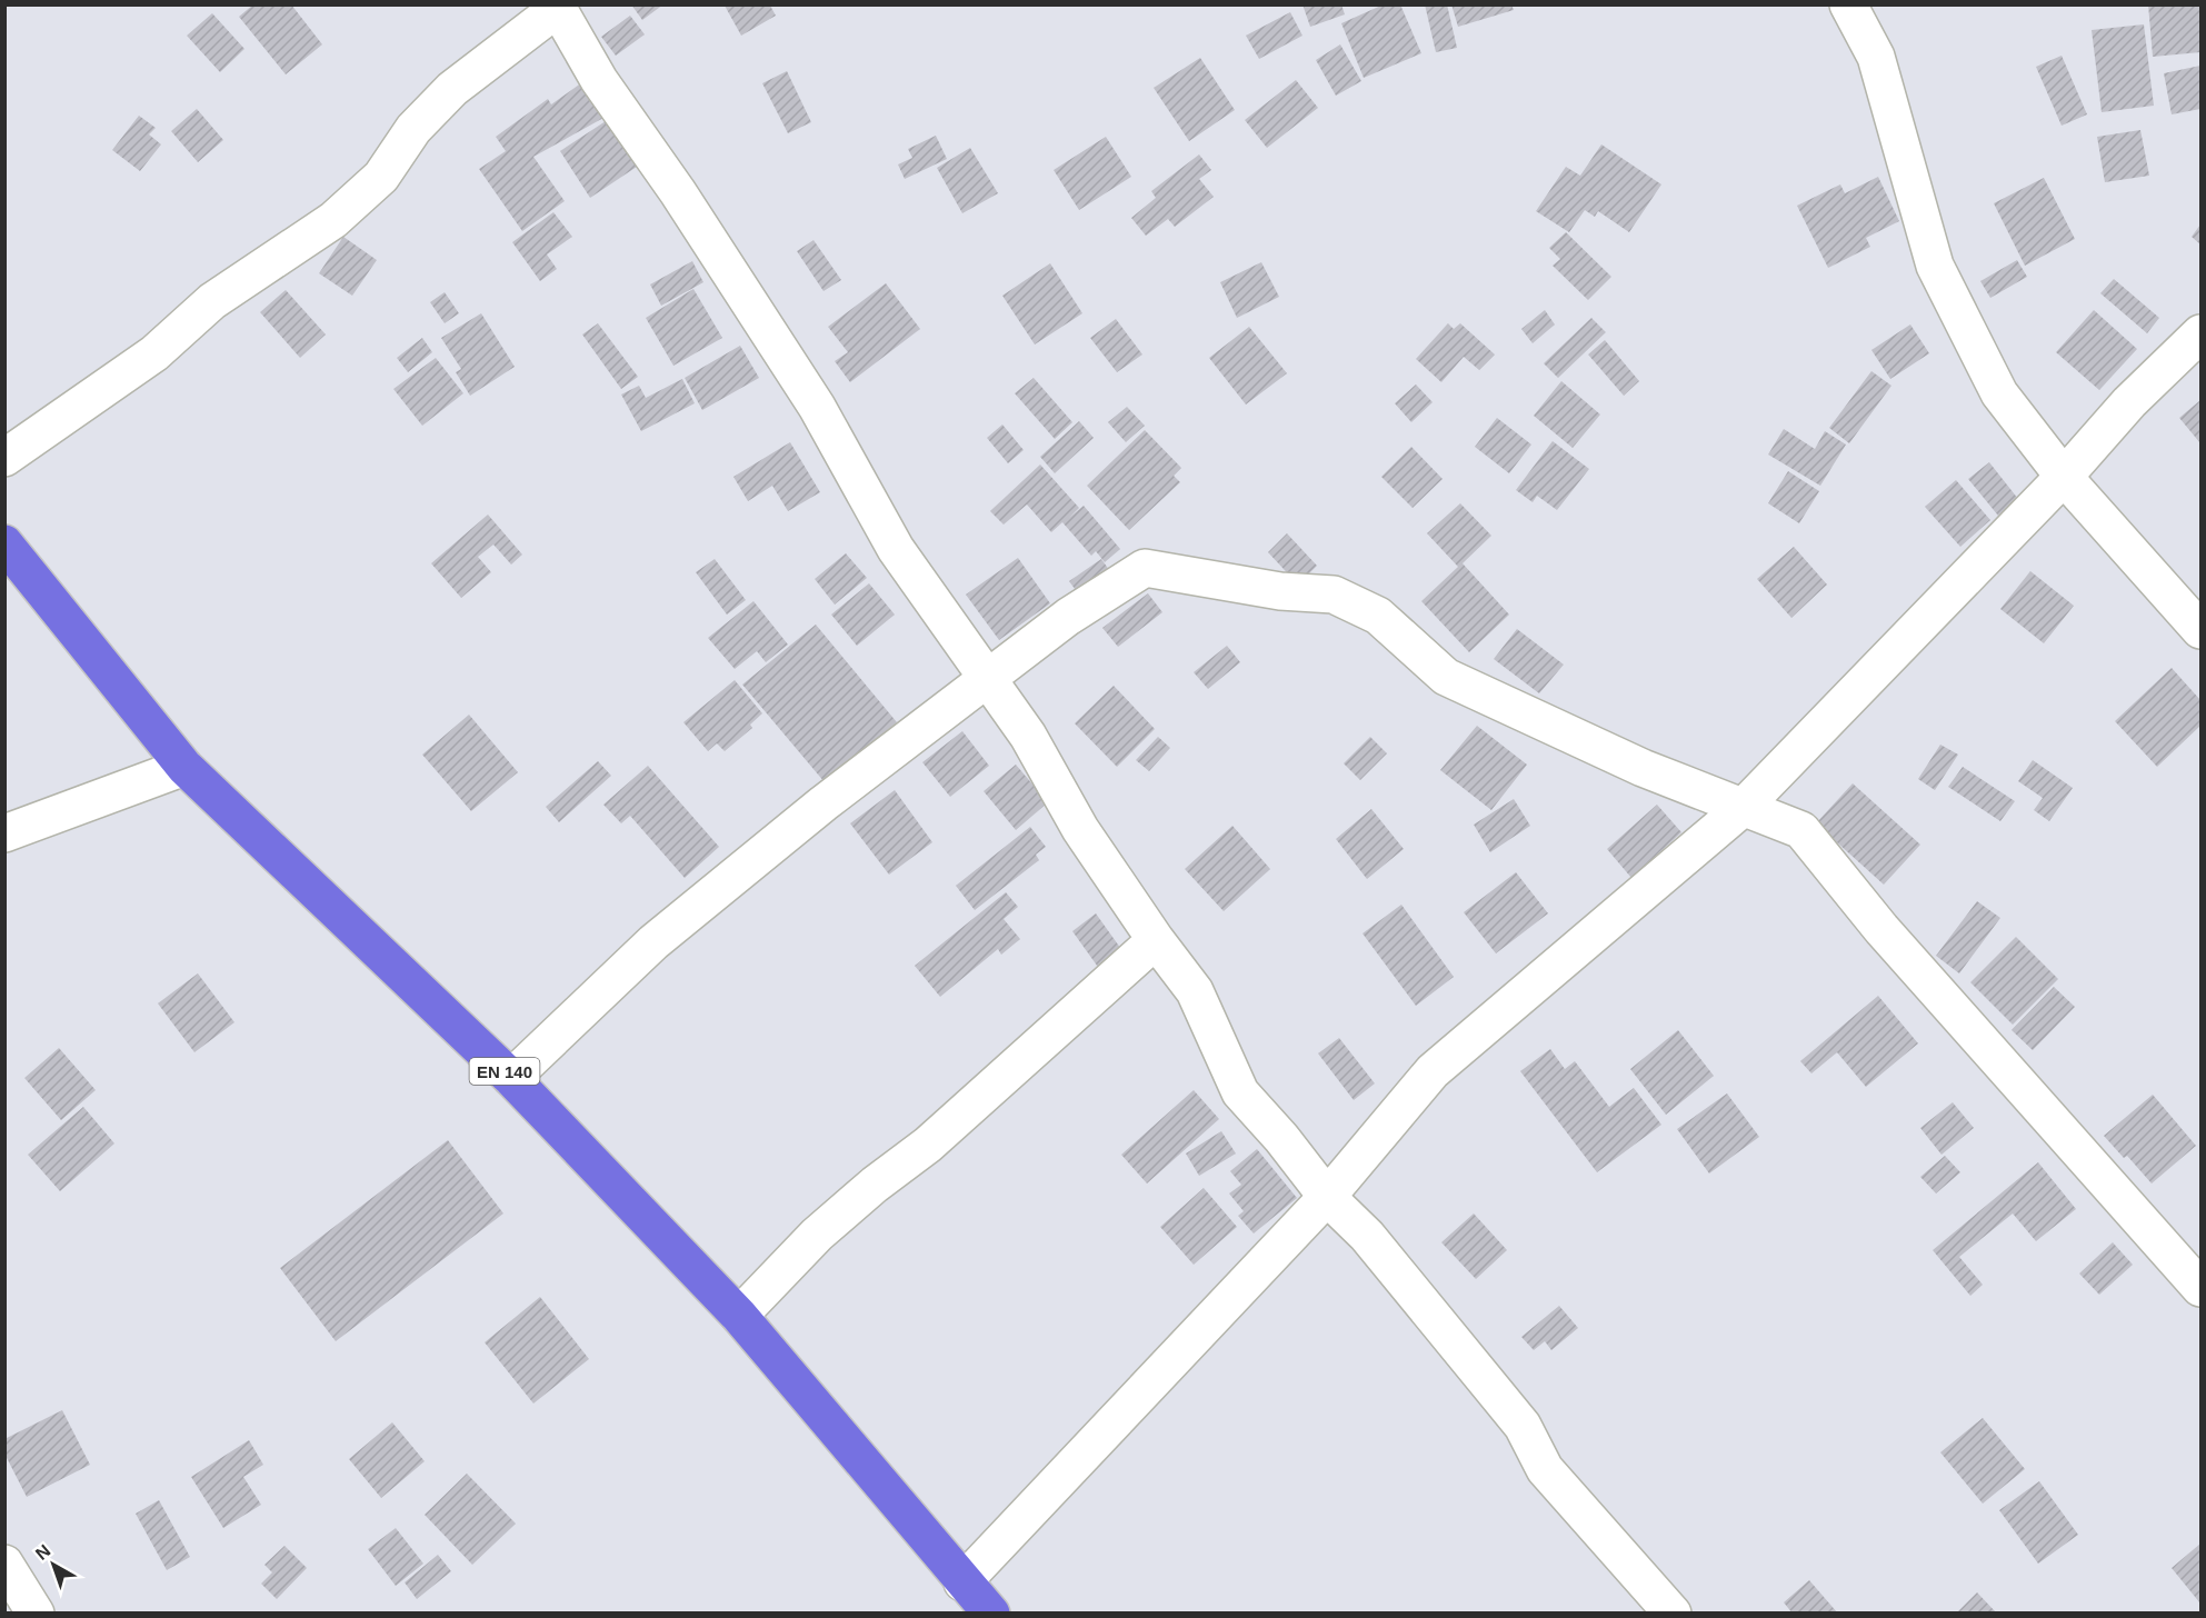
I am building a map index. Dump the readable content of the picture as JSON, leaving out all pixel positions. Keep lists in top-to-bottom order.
{
  "streets": {
    "main road": ["EN 140"]
  },
  "north": "top left"
}
